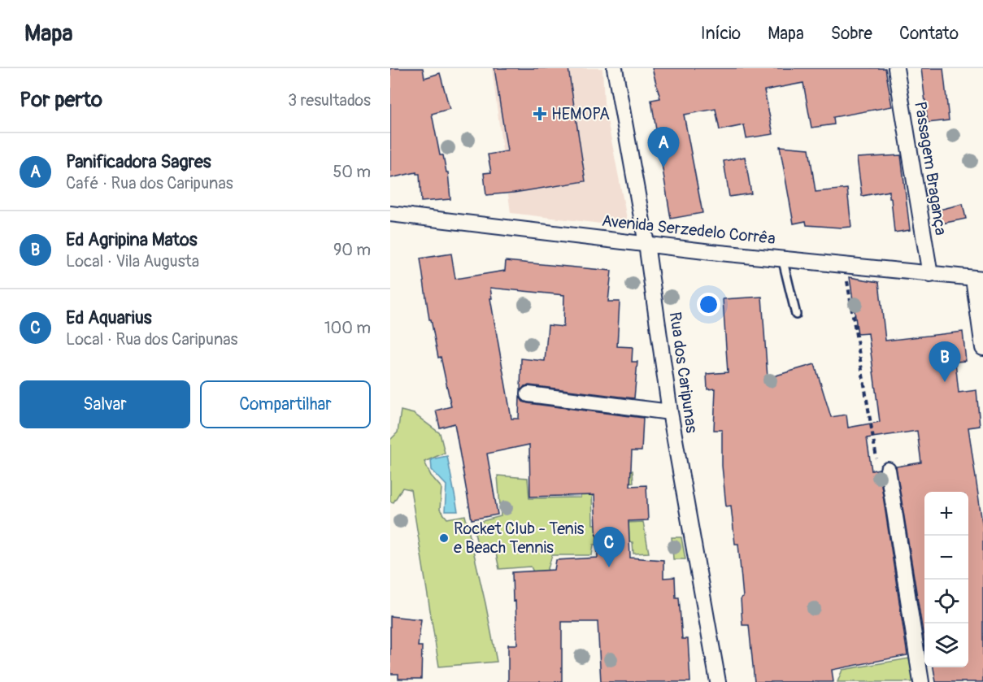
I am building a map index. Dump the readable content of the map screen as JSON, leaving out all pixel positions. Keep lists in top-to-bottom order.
{
  "streets": {
    "street": ["Passagem Bragança", "Avenida Serzedelo Corrêa", "Rua dos Caripunas"]
  },
  "crossings": [
    ["Passagem Bragança", "Avenida Serzedelo Corrêa"],
    ["Avenida Serzedelo Corrêa", "Rua dos Caripunas"]
  ],
  "places": {
    "health": ["HEMOPA"],
    "other": ["Rocket Club - Tenis e Beach Tennis"]
  },
  "page": {
    "header": "Mapa",
    "nav": [
      "Início",
      "Mapa",
      "Sobre",
      "Contato"
    ],
    "heading": ["Por perto", "3 resultados"],
    "pins": ["A", "B", "C"],
    "list": [
      {
        "mark": "A",
        "name": "Panificadora Sagres",
        "note": "Café · Rua dos Caripunas",
        "value": "50 m"
      },
      {
        "mark": "B",
        "name": "Ed Agripina Matos",
        "note": "Local · Vila Augusta",
        "value": "90 m"
      },
      {
        "mark": "C",
        "name": "Ed Aquarius",
        "note": "Local · Rua dos Caripunas",
        "value": "100 m"
      }
    ],
    "buttons": ["Salvar", "Compartilhar"],
    "map_buttons": ["+", "−"]
  }
}
